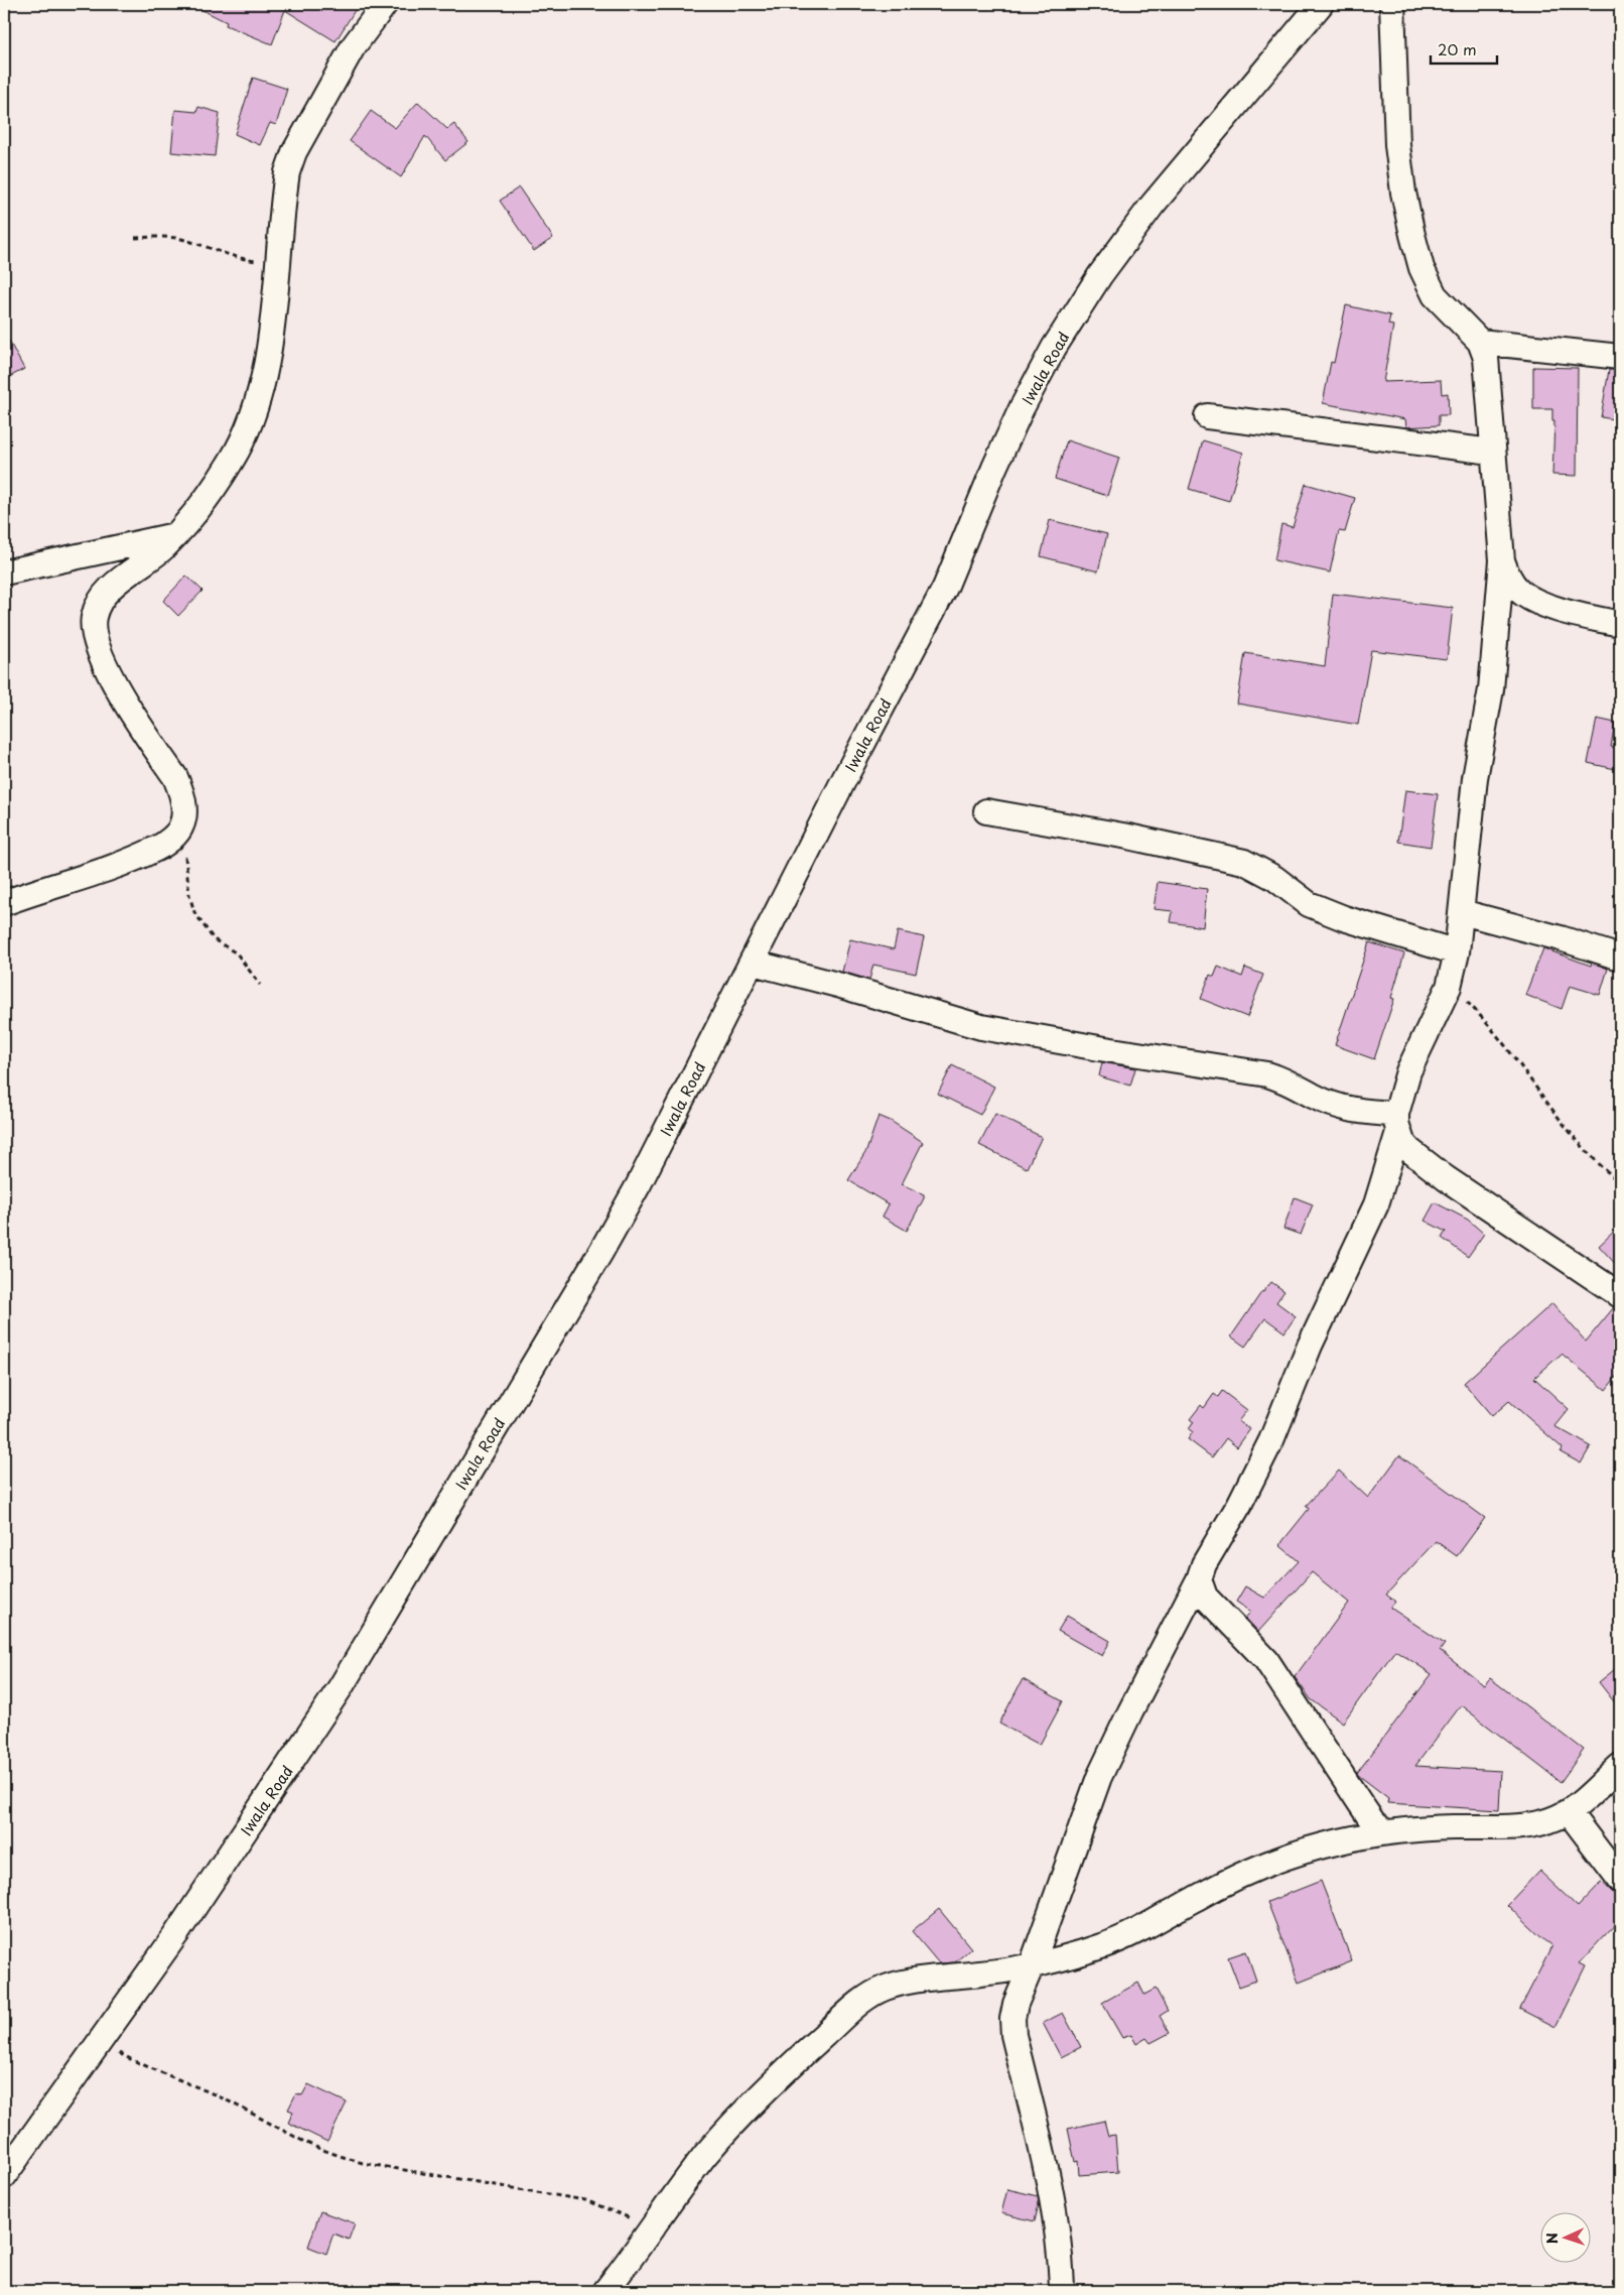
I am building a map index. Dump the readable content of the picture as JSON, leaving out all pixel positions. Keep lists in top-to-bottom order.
{
  "streets": {
    "street": ["Iwala Road"]
  },
  "scale_bar": "20 m",
  "north": "left"
}
